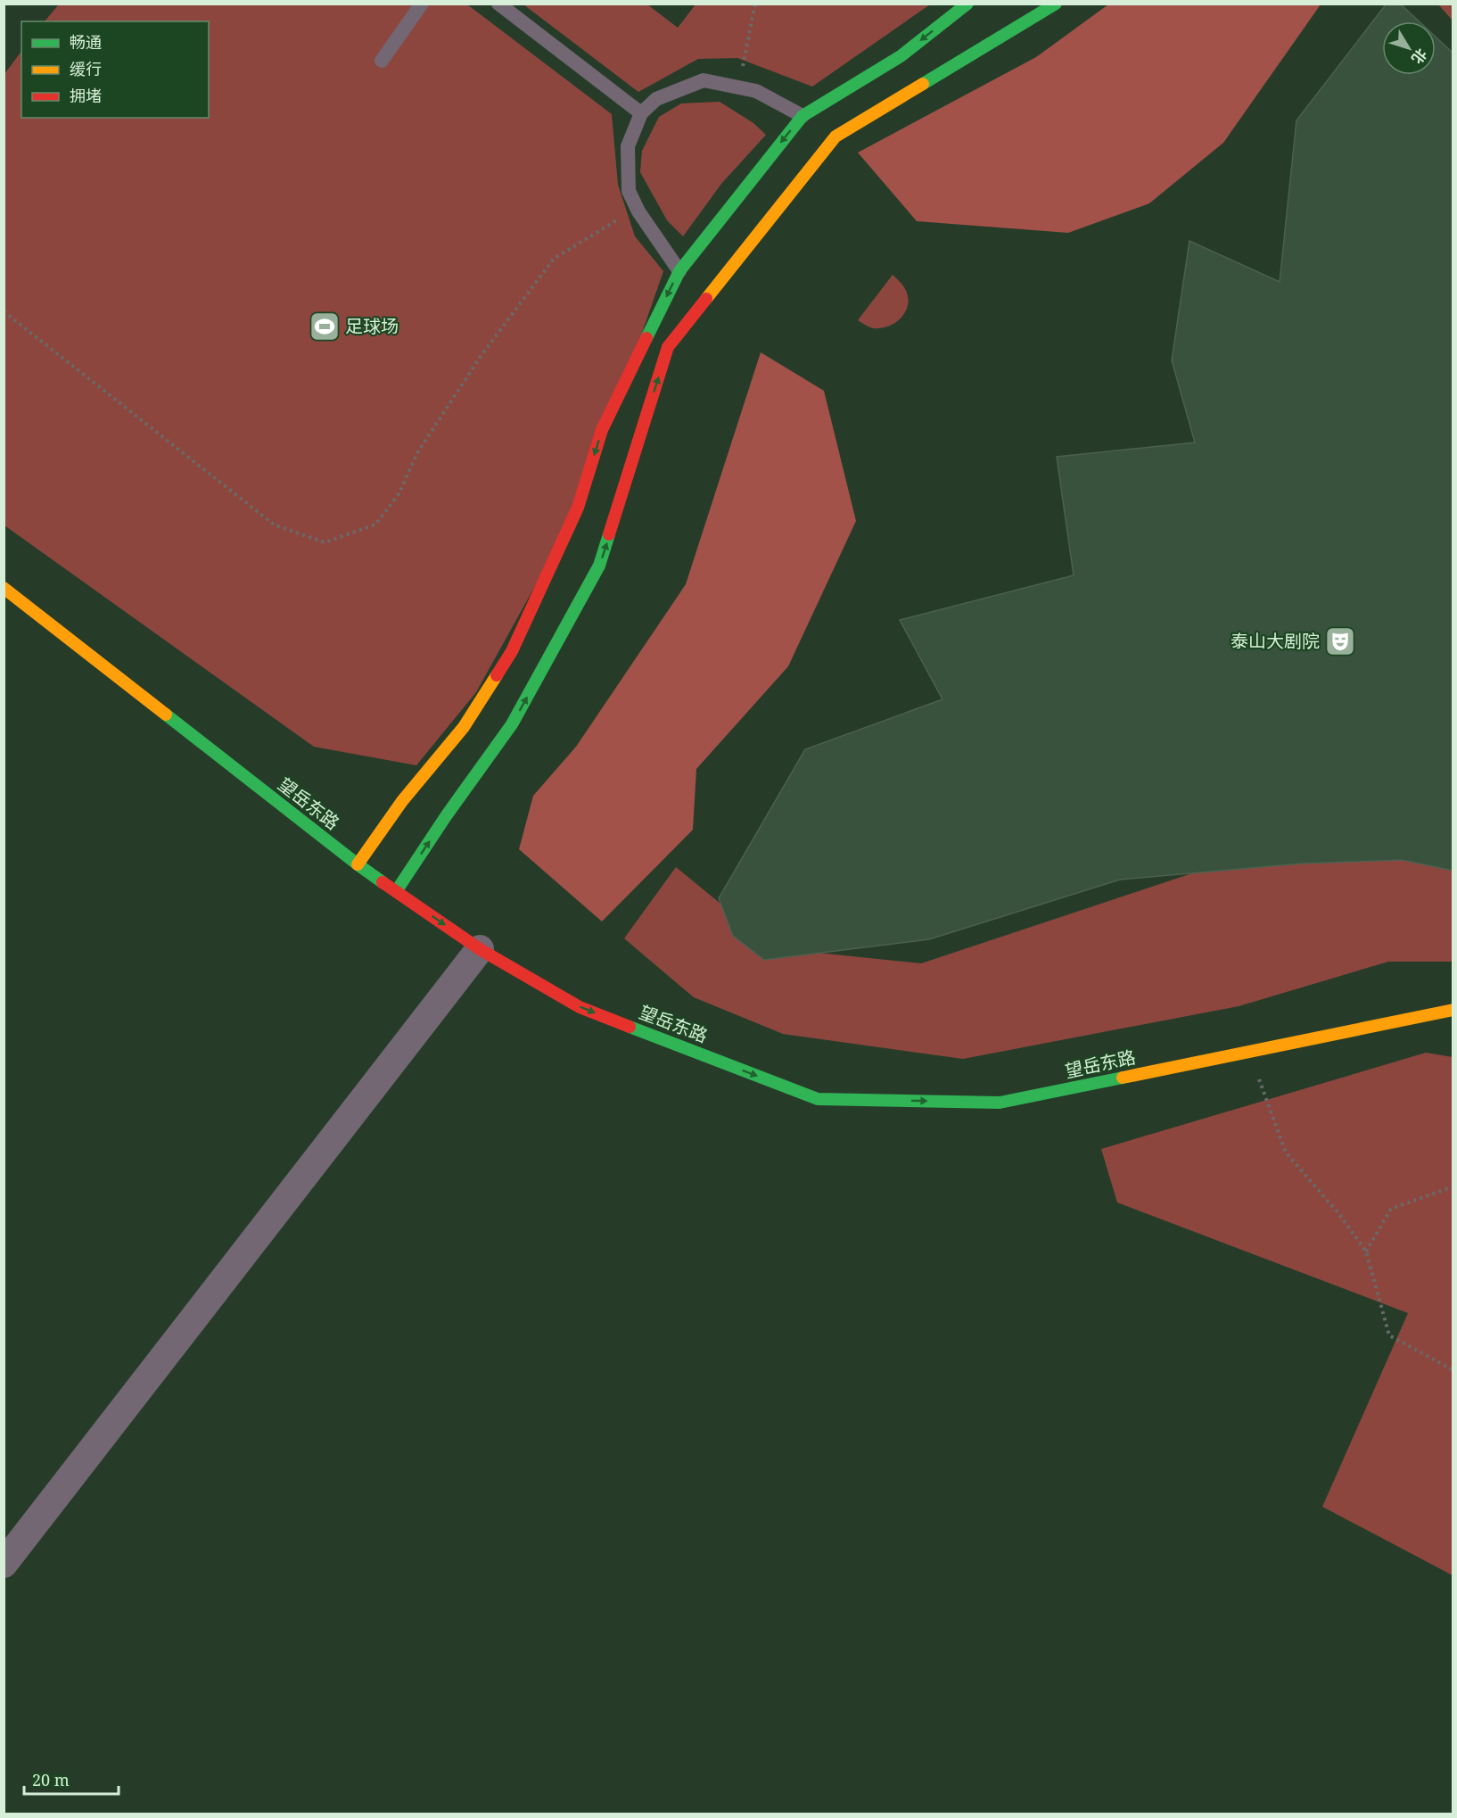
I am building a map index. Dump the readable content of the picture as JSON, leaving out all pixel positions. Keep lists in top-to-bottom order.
{
  "streets": {
    "street": ["望岳东路"]
  },
  "one_way": ["望岳东路"],
  "places": {
    "sports": ["足球场"],
    "theatre": ["泰山大剧院"]
  },
  "legend": ["畅通", "缓行", "拥堵"],
  "scale_bar": "20 m",
  "north": "bottom right"
}
